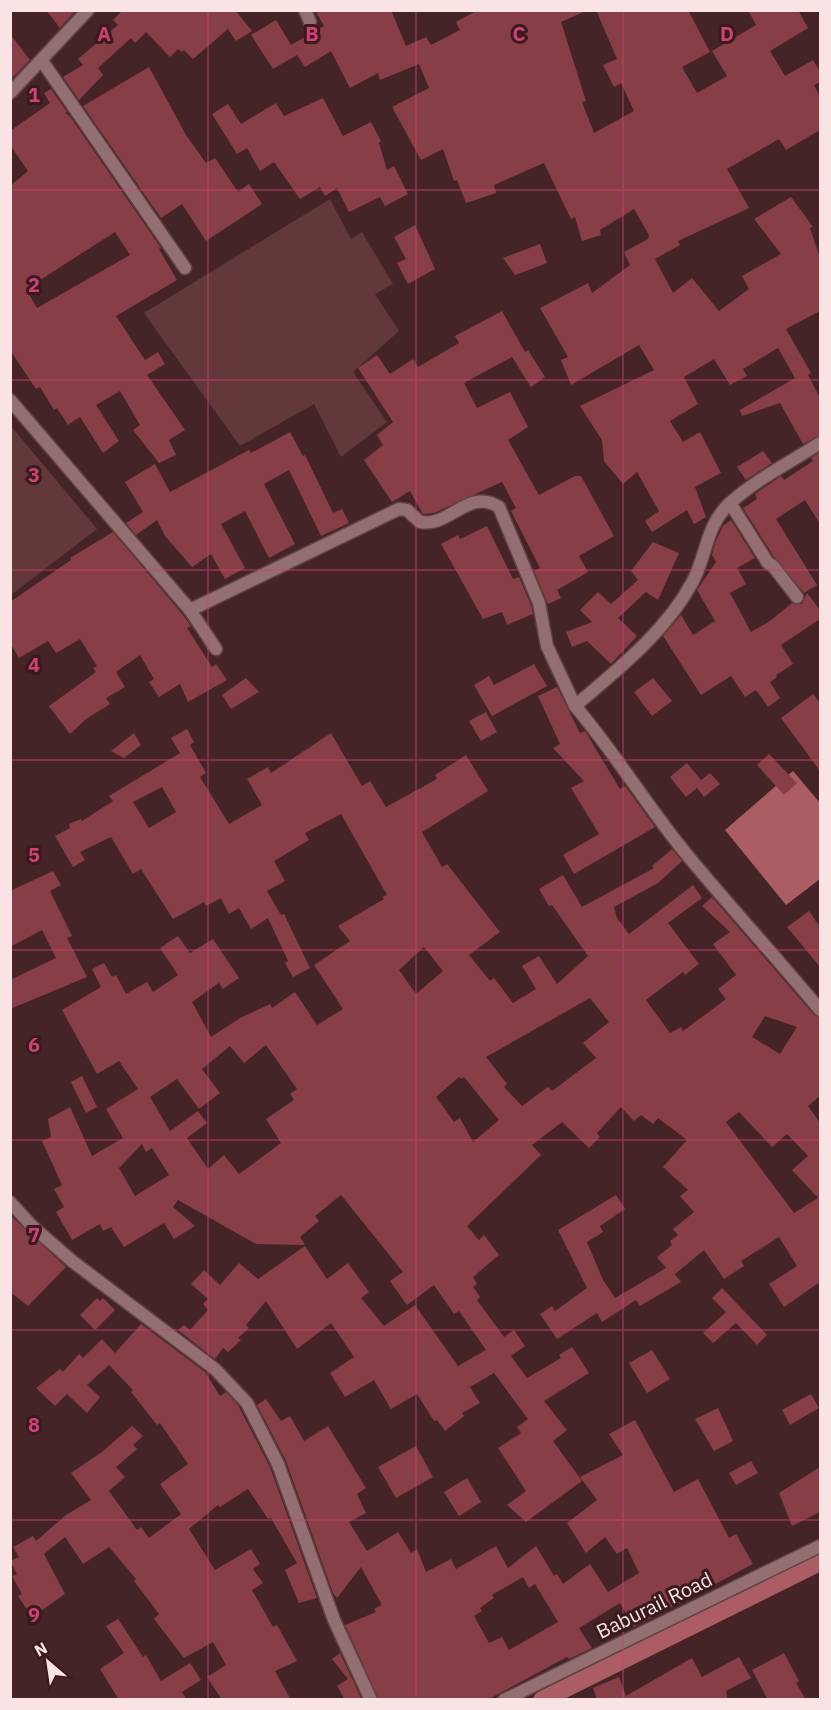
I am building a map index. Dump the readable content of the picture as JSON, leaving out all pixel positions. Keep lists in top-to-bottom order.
{
  "streets": {
    "street": ["Baburail Road"]
  },
  "north": "top left",
  "grid": {
    "columns": [
      "A",
      "B",
      "C",
      "D"
    ],
    "rows": [
      "1",
      "2",
      "3",
      "4",
      "5",
      "6",
      "7",
      "8",
      "9"
    ]
  }
}
